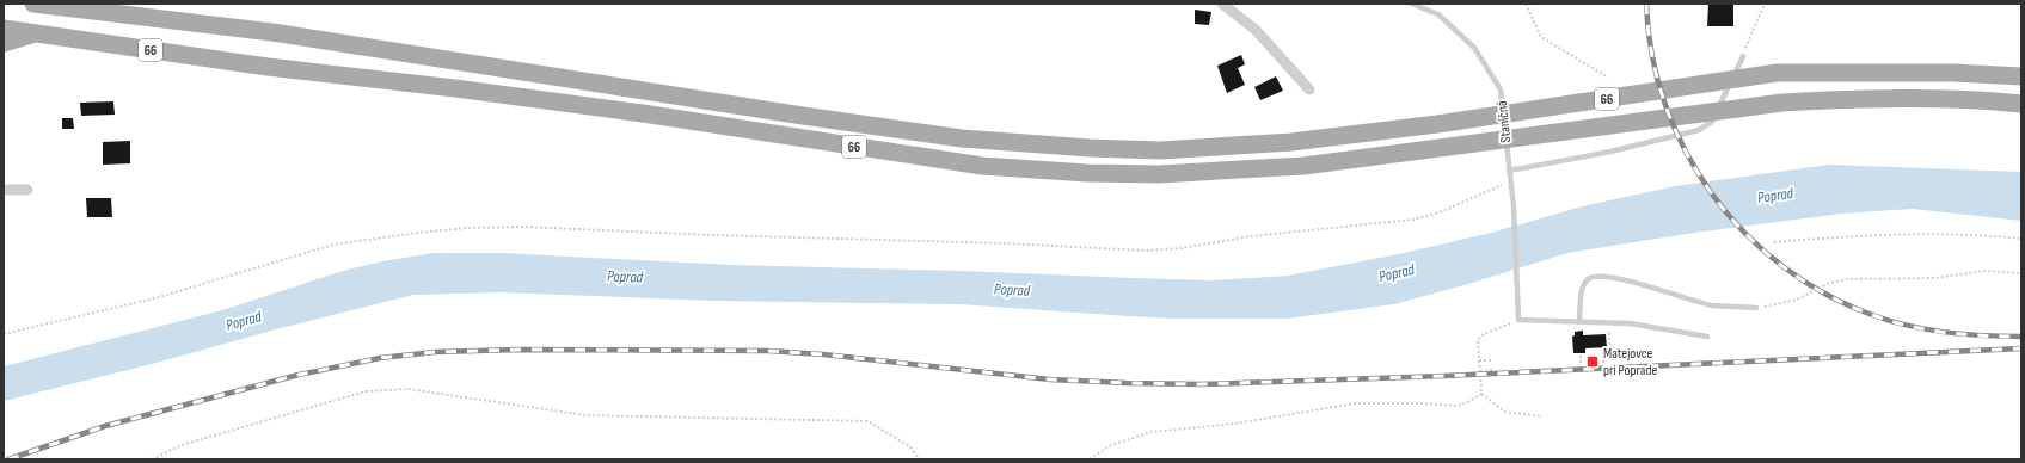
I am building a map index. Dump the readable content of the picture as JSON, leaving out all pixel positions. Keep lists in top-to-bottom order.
{
  "streets": {
    "main road": ["66"],
    "lane": ["Staničná"]
  },
  "water": ["Poprad"],
  "places": {
    "transit": ["Matejovce pri Poprade"]
  }
}
